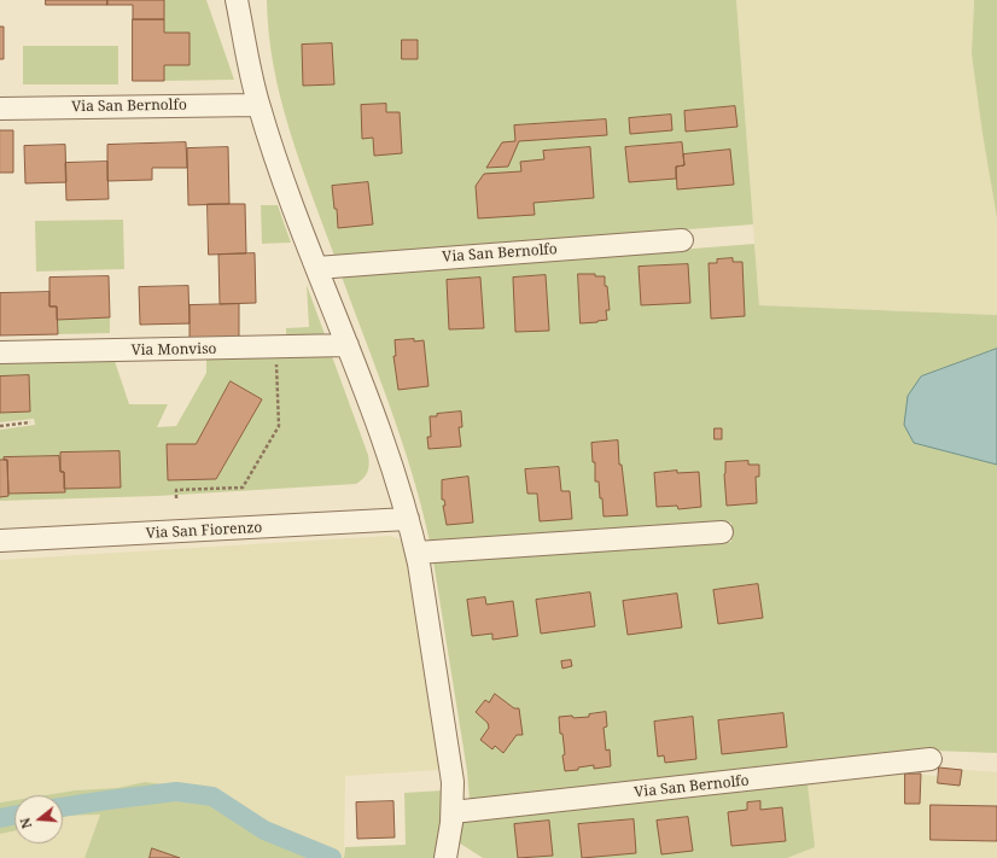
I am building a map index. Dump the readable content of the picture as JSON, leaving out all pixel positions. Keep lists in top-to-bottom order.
{
  "streets": {
    "street": ["Via San Bernolfo", "Via Monviso", "Via San Fiorenzo"]
  },
  "north": "left"
}
